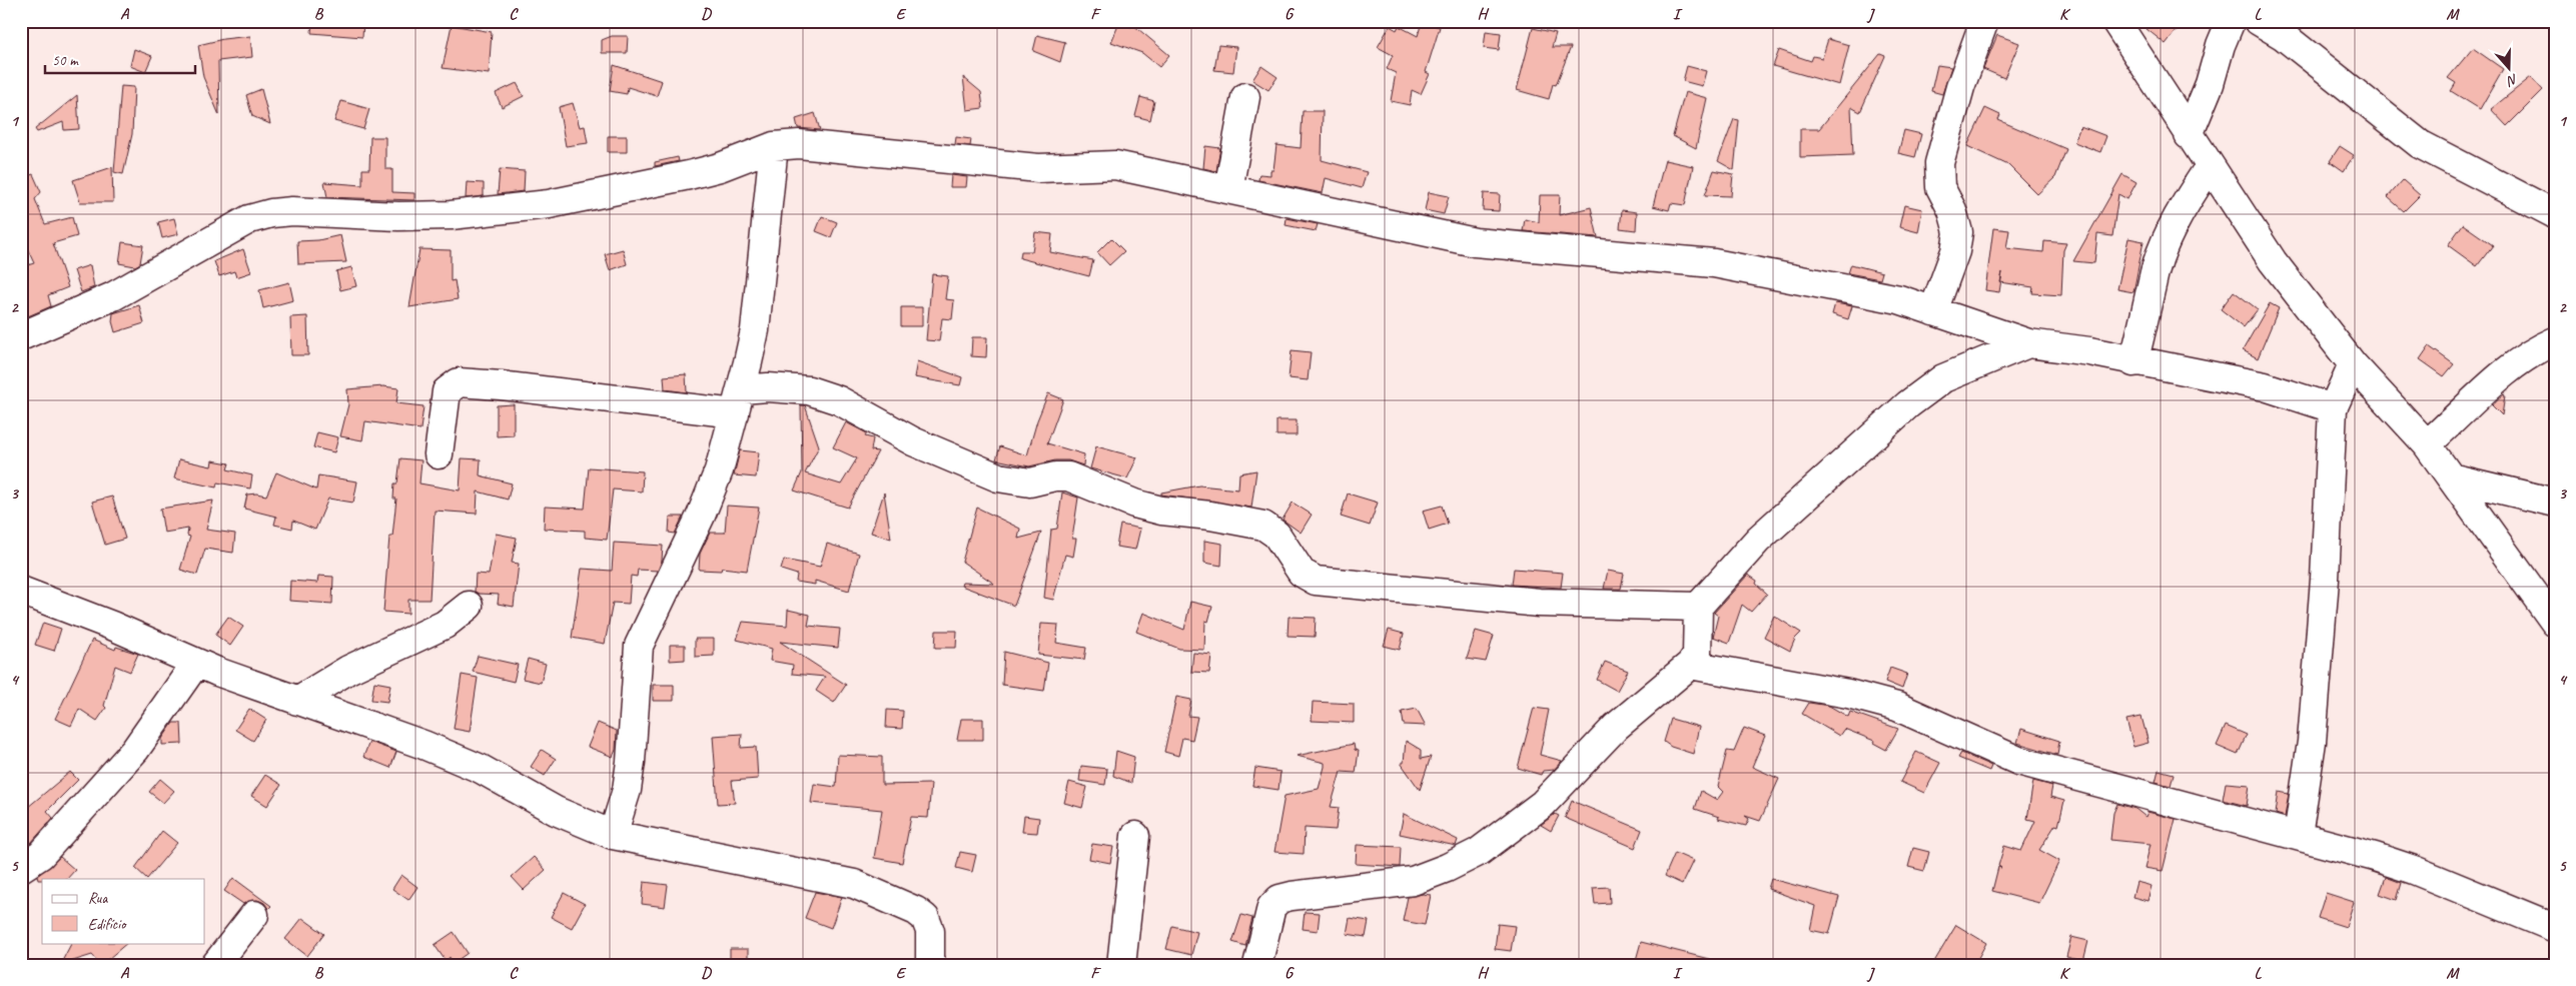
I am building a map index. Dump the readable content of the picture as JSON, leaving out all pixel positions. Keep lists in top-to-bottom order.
{
  "legend": ["Rua", "Edifício"],
  "scale_bar": "50 m",
  "north": "bottom",
  "grid": {
    "columns": [
      "A",
      "B",
      "C",
      "D",
      "E",
      "F",
      "G",
      "H",
      "I",
      "J",
      "K",
      "L",
      "M"
    ],
    "rows": [
      "1",
      "2",
      "3",
      "4",
      "5"
    ]
  }
}
